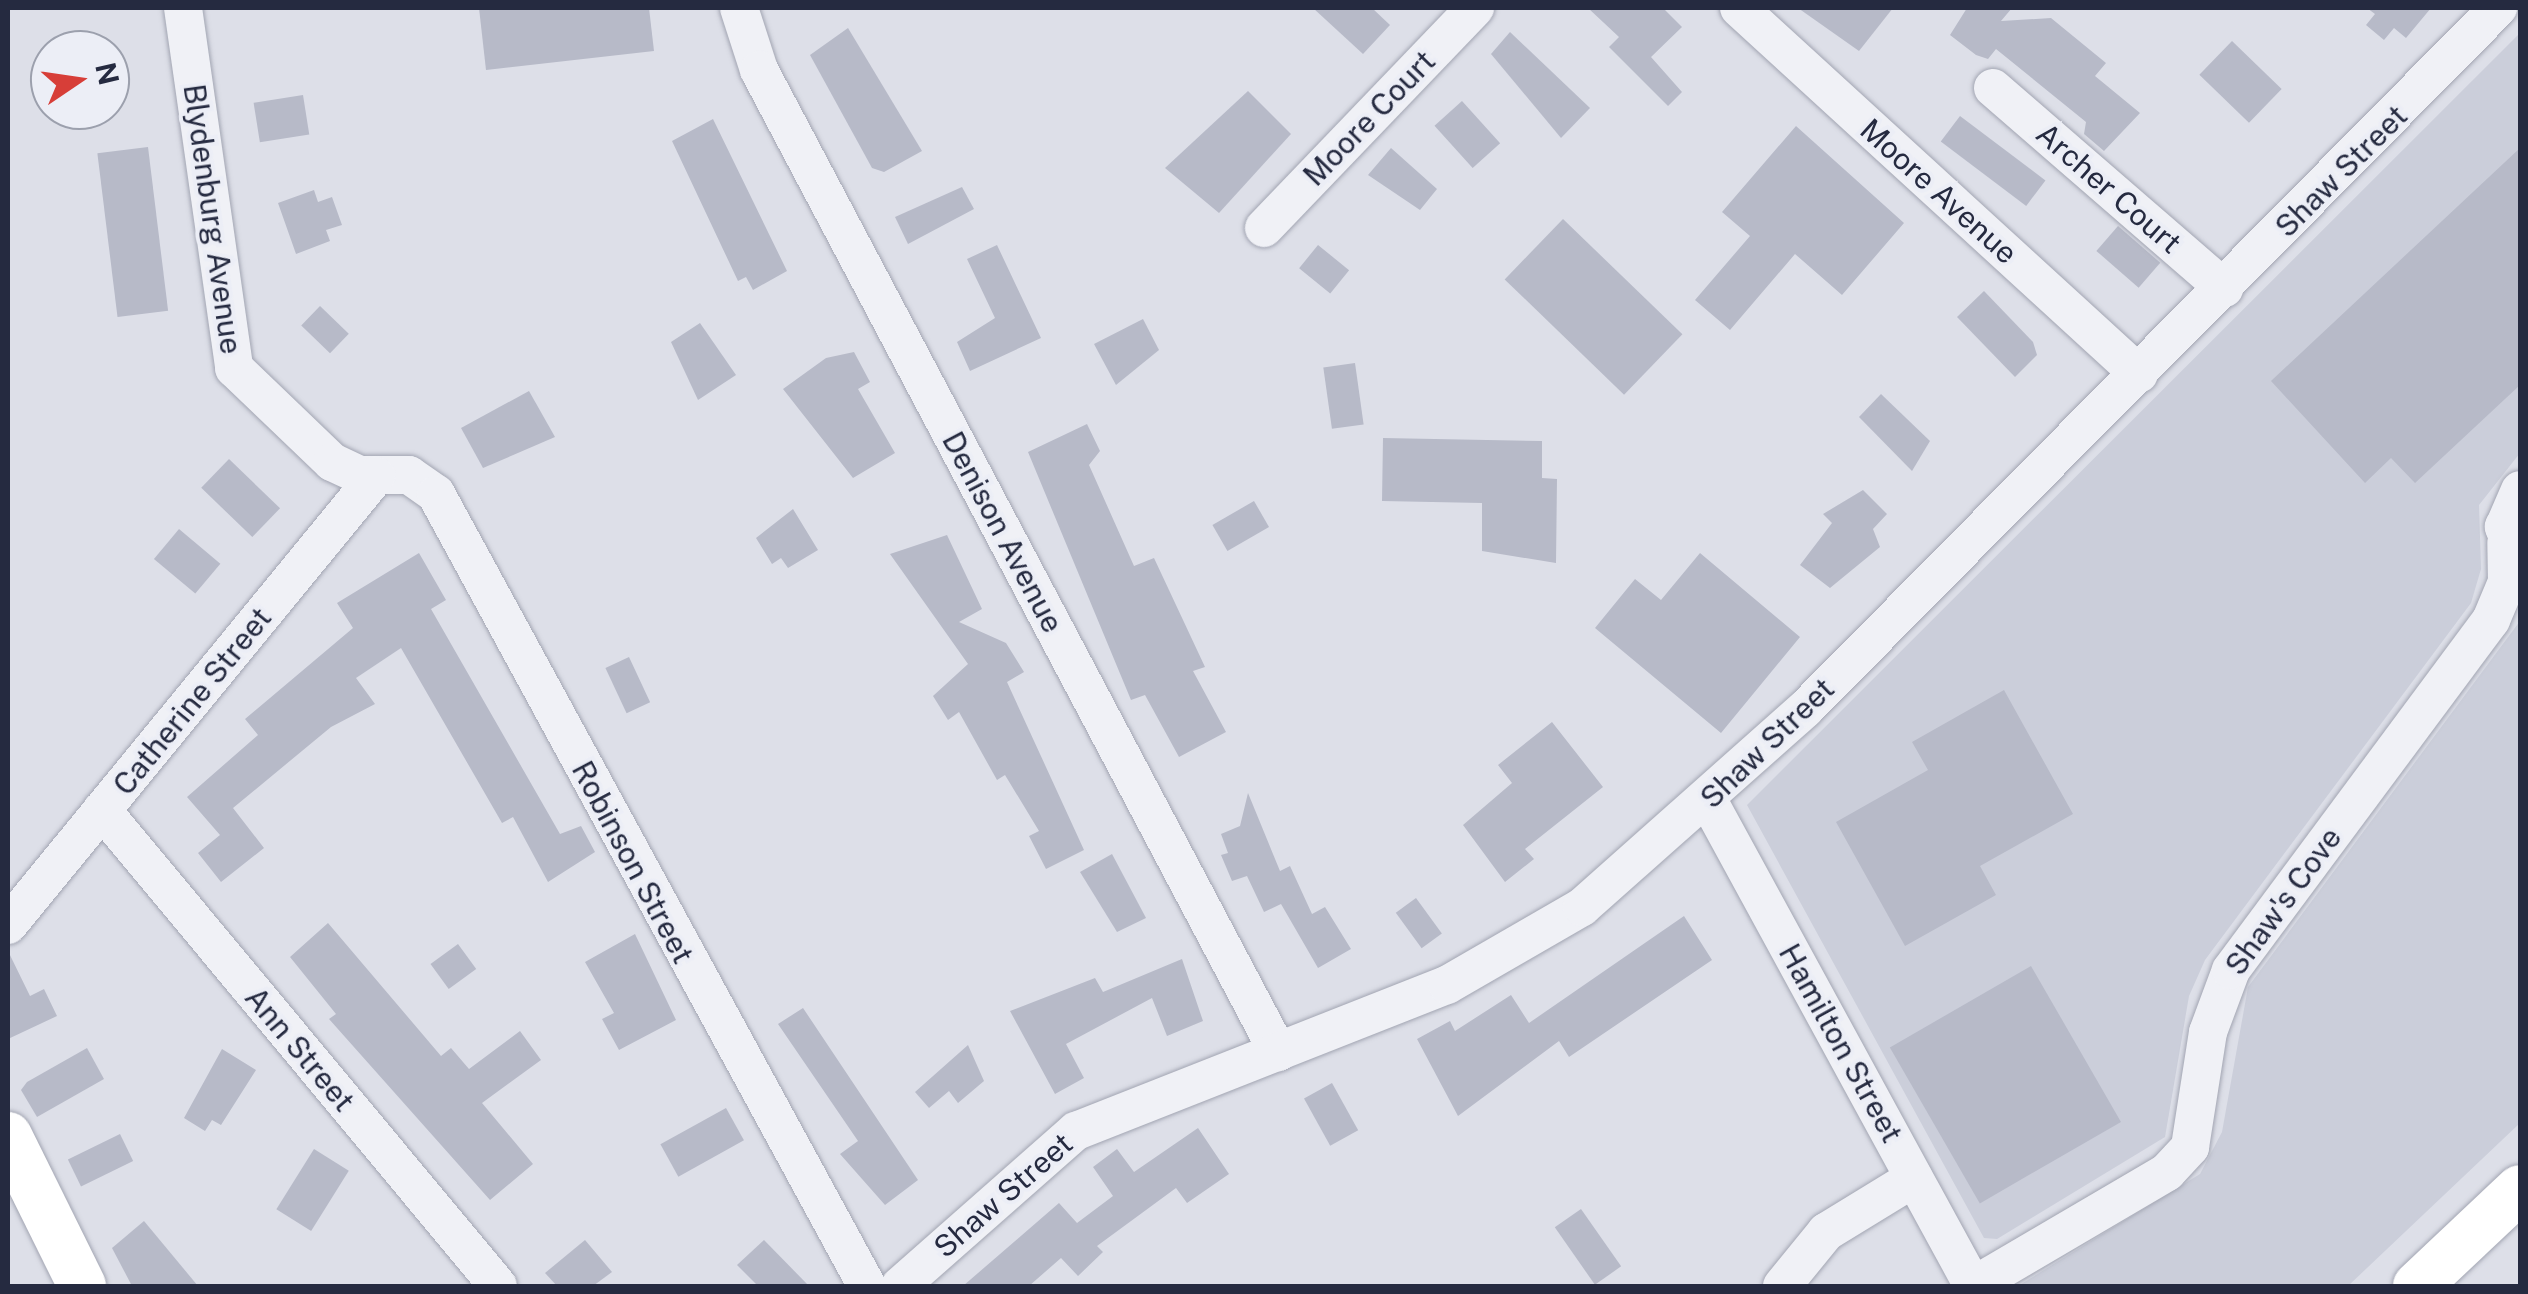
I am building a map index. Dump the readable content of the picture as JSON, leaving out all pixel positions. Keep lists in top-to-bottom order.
{
  "streets": {
    "street": [
      "Moore Court",
      "Shaw Street",
      "Archer Court",
      "Moore Avenue",
      "Blydenburg Avenue",
      "Denison Avenue",
      "Catherine Street",
      "Robinson Street",
      "Shaw's Cove",
      "Hamilton Street",
      "Ann Street"
    ]
  },
  "crossings": [
    ["Shaw Street", "Archer Court"],
    ["Shaw Street", "Moore Avenue"],
    ["Shaw Street", "Denison Avenue"],
    ["Shaw Street", "Hamilton Street"],
    ["Blydenburg Avenue", "Catherine Street"],
    ["Blydenburg Avenue", "Robinson Street"],
    ["Catherine Street", "Robinson Street"],
    ["Catherine Street", "Ann Street"],
    ["Shaw's Cove", "Hamilton Street"]
  ],
  "north": "right"
}
